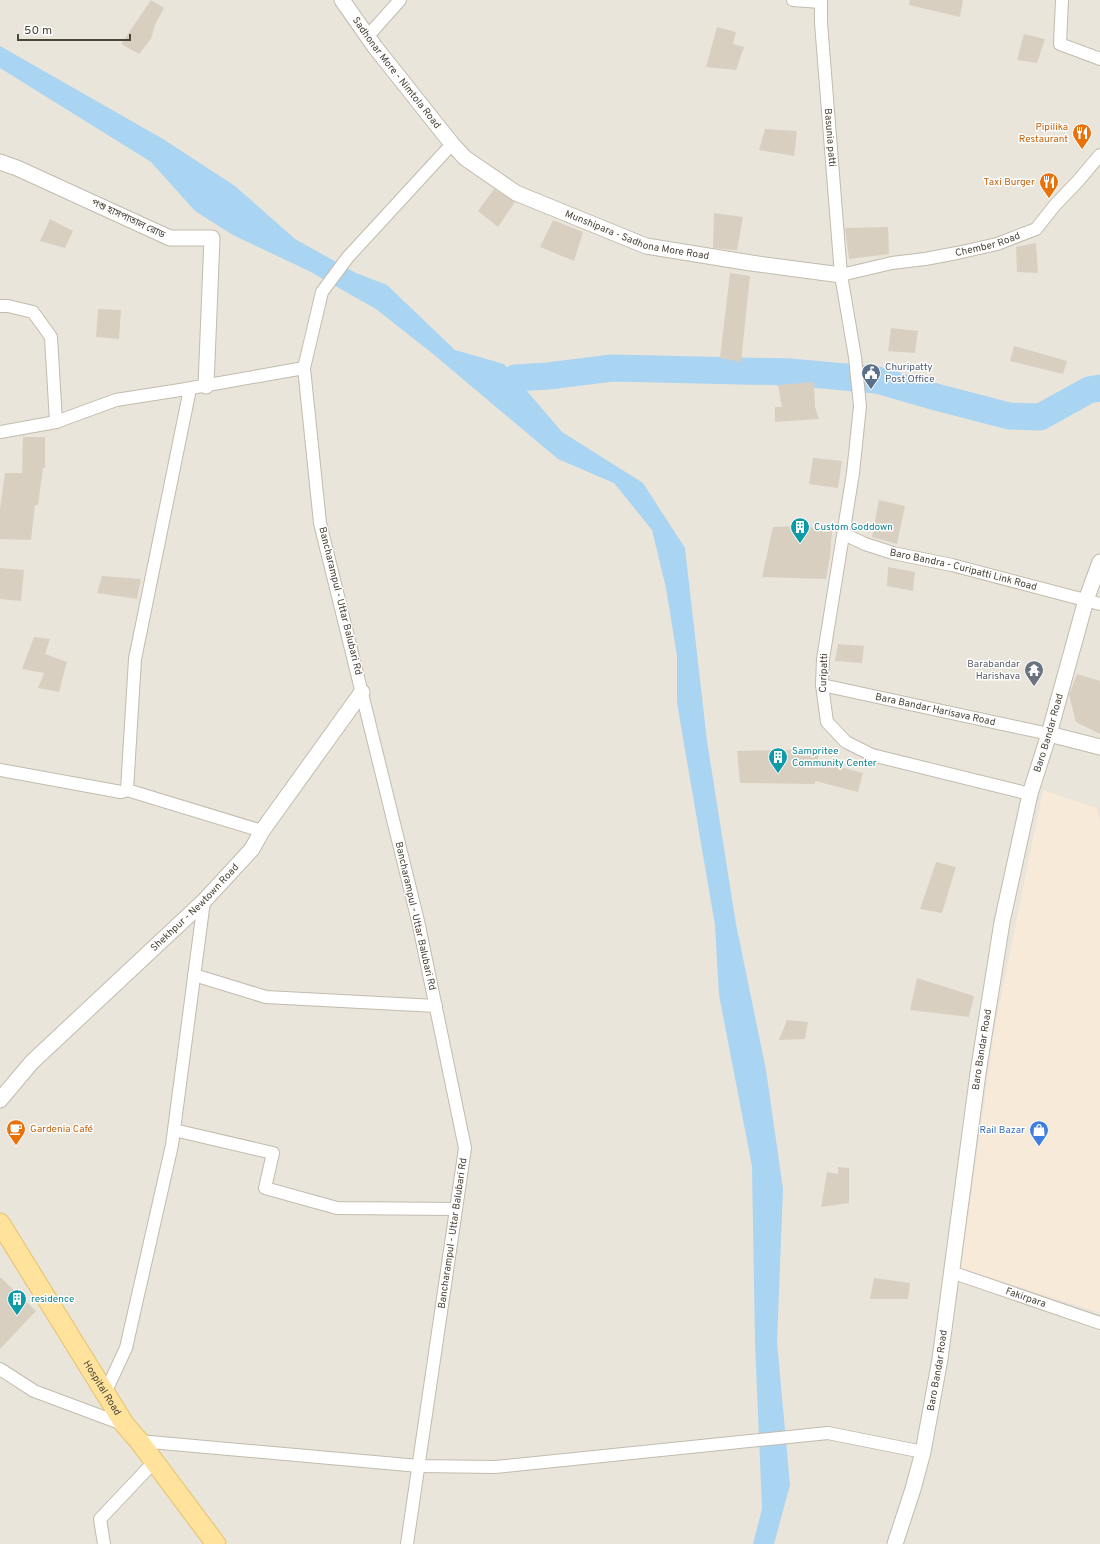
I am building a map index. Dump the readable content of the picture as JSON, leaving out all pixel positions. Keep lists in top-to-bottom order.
{
  "streets": {
    "main road": ["Hospital Road"],
    "street": [
      "Sadhonar More - Nimtola Road",
      "Basunia patti",
      "পশু হাসপাতাল রোড",
      "Munshipara - Sadhona More Road",
      "Chember Road",
      "Baro Bandra - Curipatti Link Road",
      "Bancharampul - Uttar Balubari Rd",
      "Curipatti",
      "Bara Bandar Harisava Road",
      "Baro Bandar Road",
      "Shekhpur - Newtown Road",
      "Fakirpara"
    ]
  },
  "crossings": [
    ["Sadhonar More - Nimtola Road", "Munshipara - Sadhona More Road"],
    ["Sadhonar More - Nimtola Road", "Bancharampul - Uttar Balubari Rd"],
    ["Basunia patti", "Munshipara - Sadhona More Road"],
    ["Basunia patti", "Chember Road"],
    ["Basunia patti", "Curipatti"],
    ["Munshipara - Sadhona More Road", "Chember Road"],
    ["Munshipara - Sadhona More Road", "Bancharampul - Uttar Balubari Rd"],
    ["Baro Bandra - Curipatti Link Road", "Curipatti"],
    ["Baro Bandra - Curipatti Link Road", "Baro Bandar Road"],
    ["Bancharampul - Uttar Balubari Rd", "Shekhpur - Newtown Road"],
    ["Curipatti", "Bara Bandar Harisava Road"],
    ["Curipatti", "Baro Bandar Road"],
    ["Bara Bandar Harisava Road", "Baro Bandar Road"],
    ["Baro Bandar Road", "Fakirpara"]
  ],
  "places": {
    "restaurant": ["Pipilika Restaurant", "Taxi Burger"],
    "public building": ["Churipatty Post Office"],
    "building": ["Custom Goddown", "Sampritee Community Center", "residence"],
    "temple": ["Barabandar Harishava"],
    "cafe": ["Gardenia Café"],
    "shop": ["Rail Bazar"]
  },
  "scale_bar": "50 m"
}
